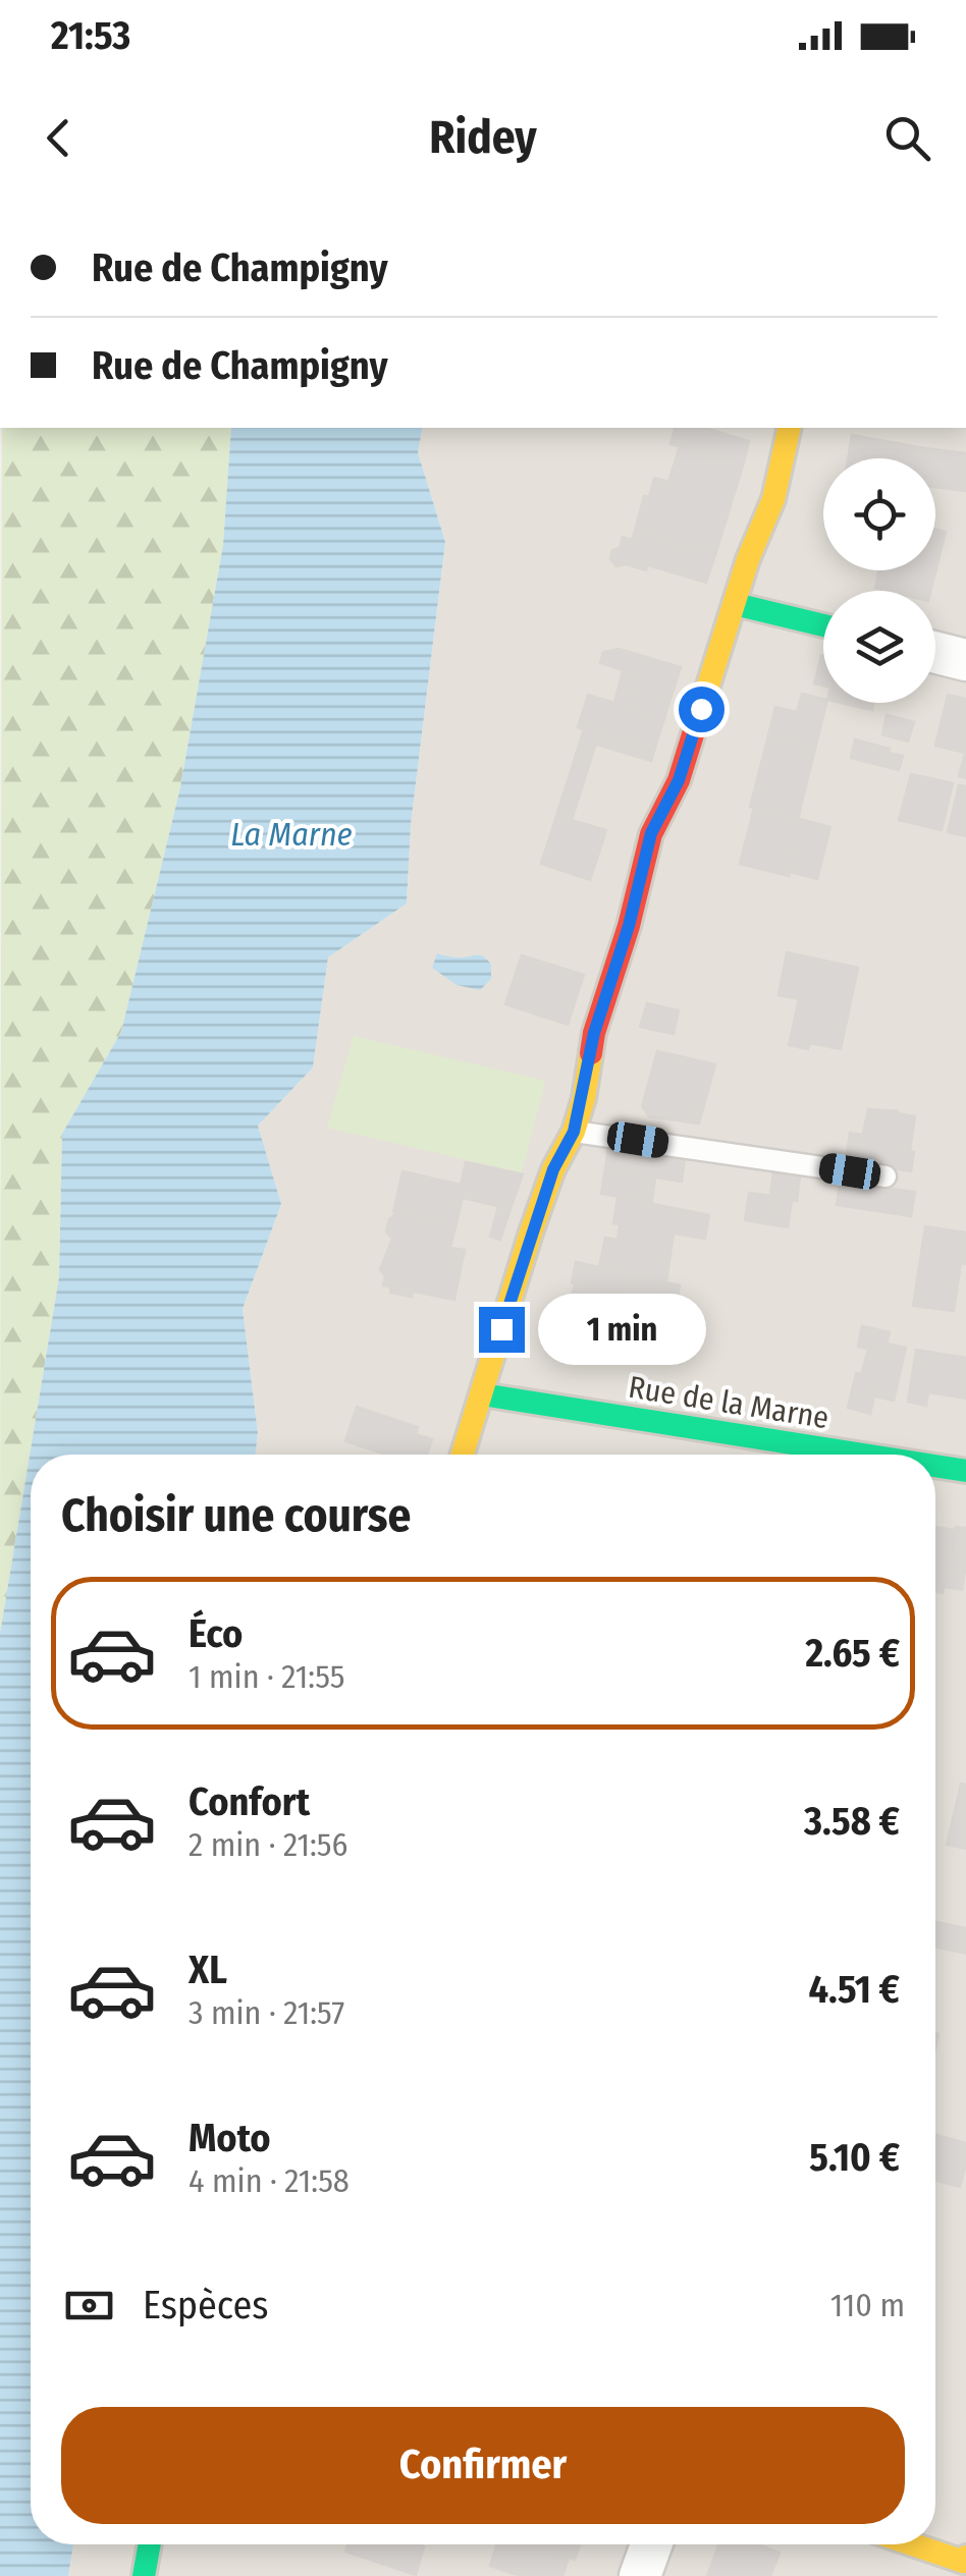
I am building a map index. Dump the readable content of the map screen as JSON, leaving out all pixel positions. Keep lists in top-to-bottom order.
{
  "streets": {
    "street": ["Rue de la Marne"]
  },
  "water": ["La Marne"],
  "page": {
    "status": "21:53",
    "header": "Ridey",
    "banner": ["Rue de Champigny", "Rue de Champigny"],
    "bubble": "1 min",
    "heading": "Choisir une course",
    "list": [
      {
        "name": "Éco",
        "note": "1 min · 21:55",
        "value": "2.65 €"
      },
      {
        "name": "Confort",
        "note": "2 min · 21:56",
        "value": "3.58 €"
      },
      {
        "name": "XL",
        "note": "3 min · 21:57",
        "value": "4.51 €"
      },
      {
        "name": "Moto",
        "note": "4 min · 21:58",
        "value": "5.10 €"
      }
    ],
    "pay": ["Espèces", "110 m"],
    "buttons": "Confirmer"
  }
}
